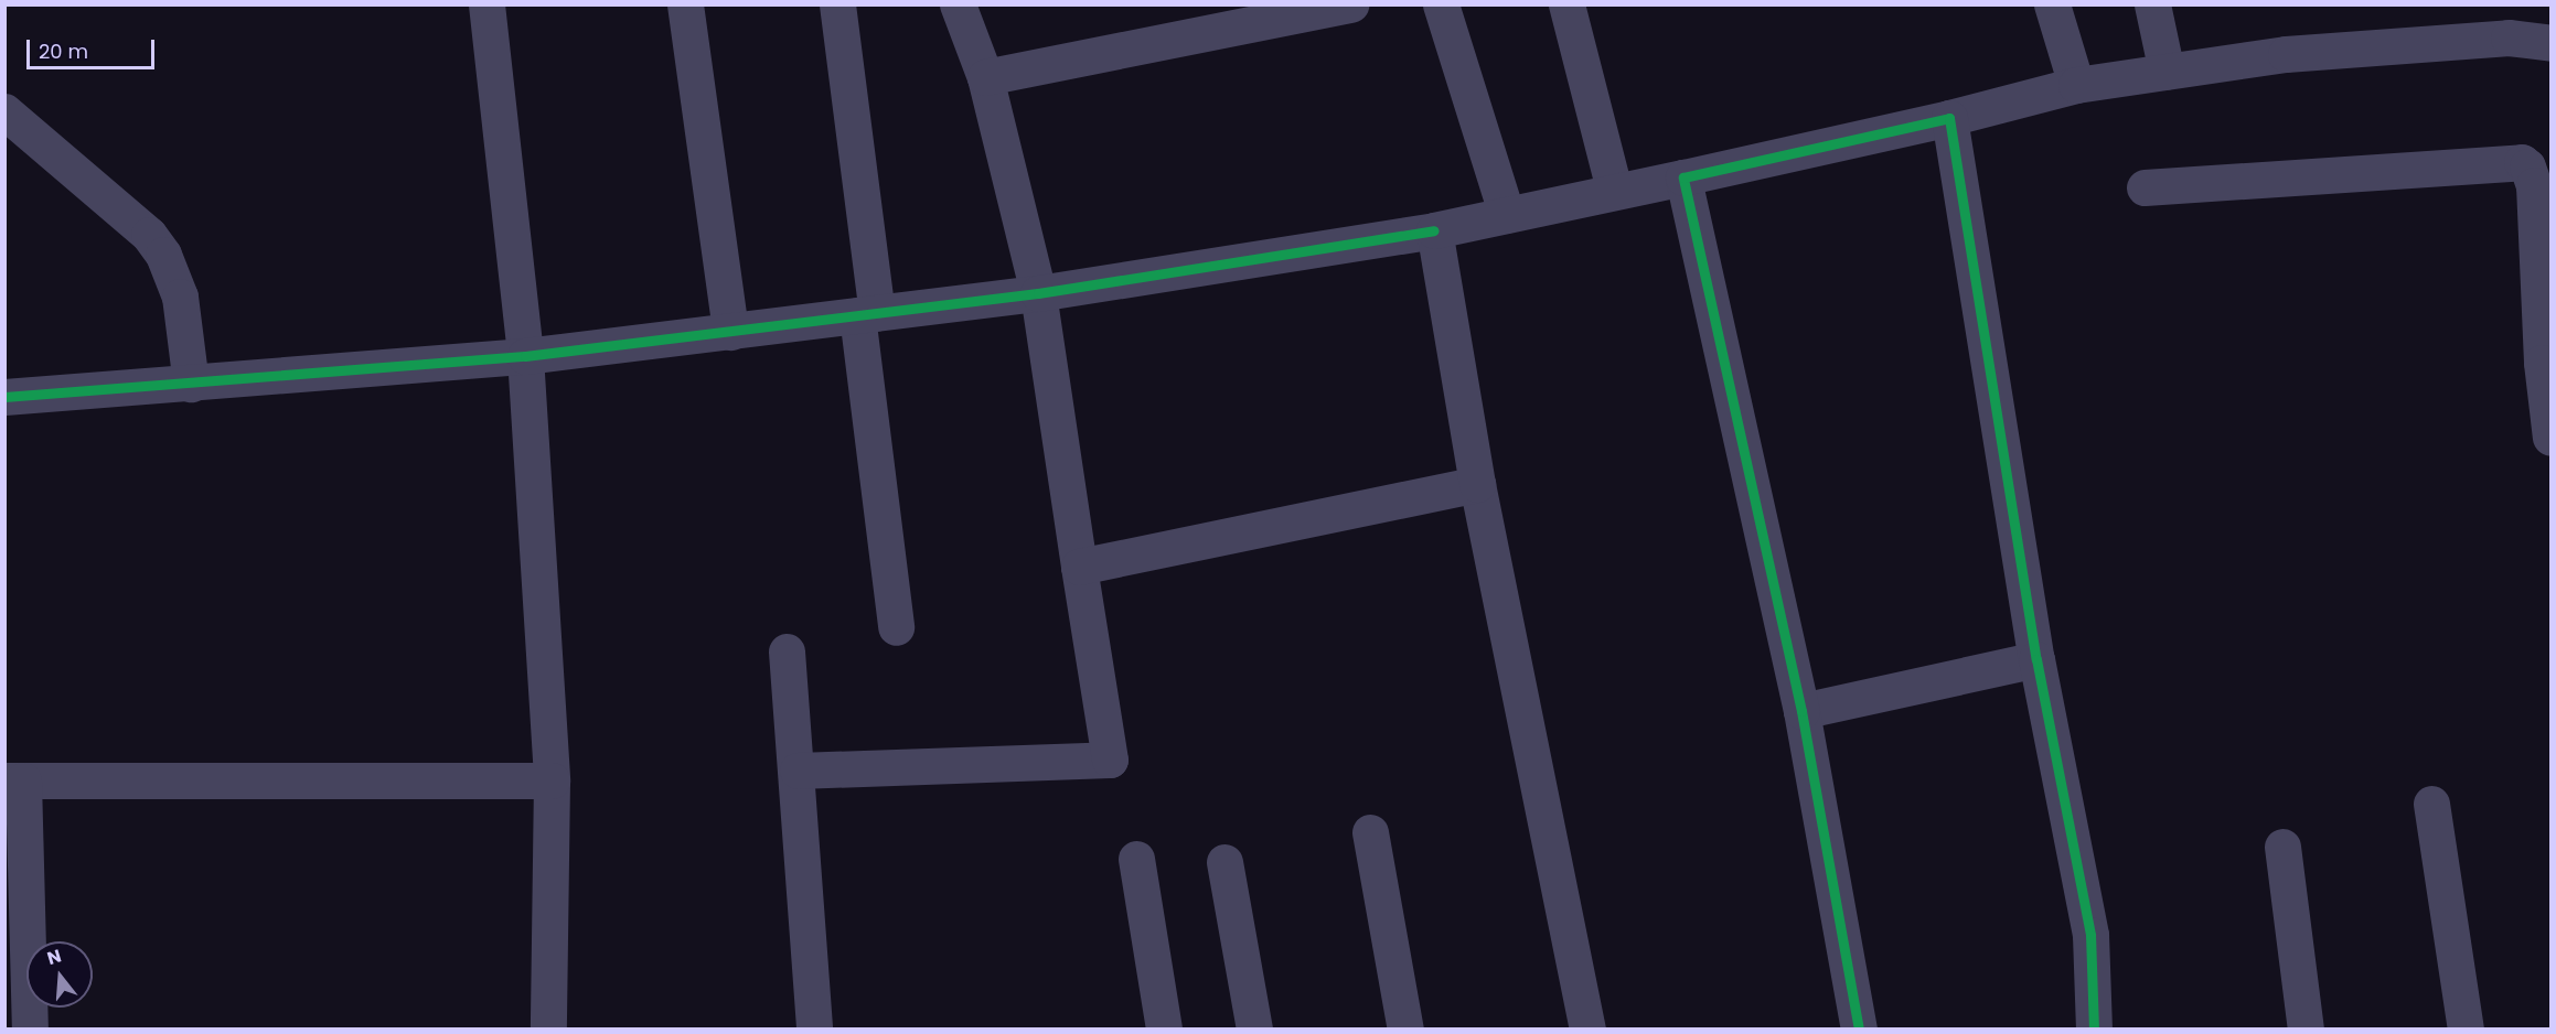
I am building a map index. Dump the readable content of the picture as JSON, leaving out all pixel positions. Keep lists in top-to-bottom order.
{
  "scale_bar": "20 m",
  "north": "top"
}
